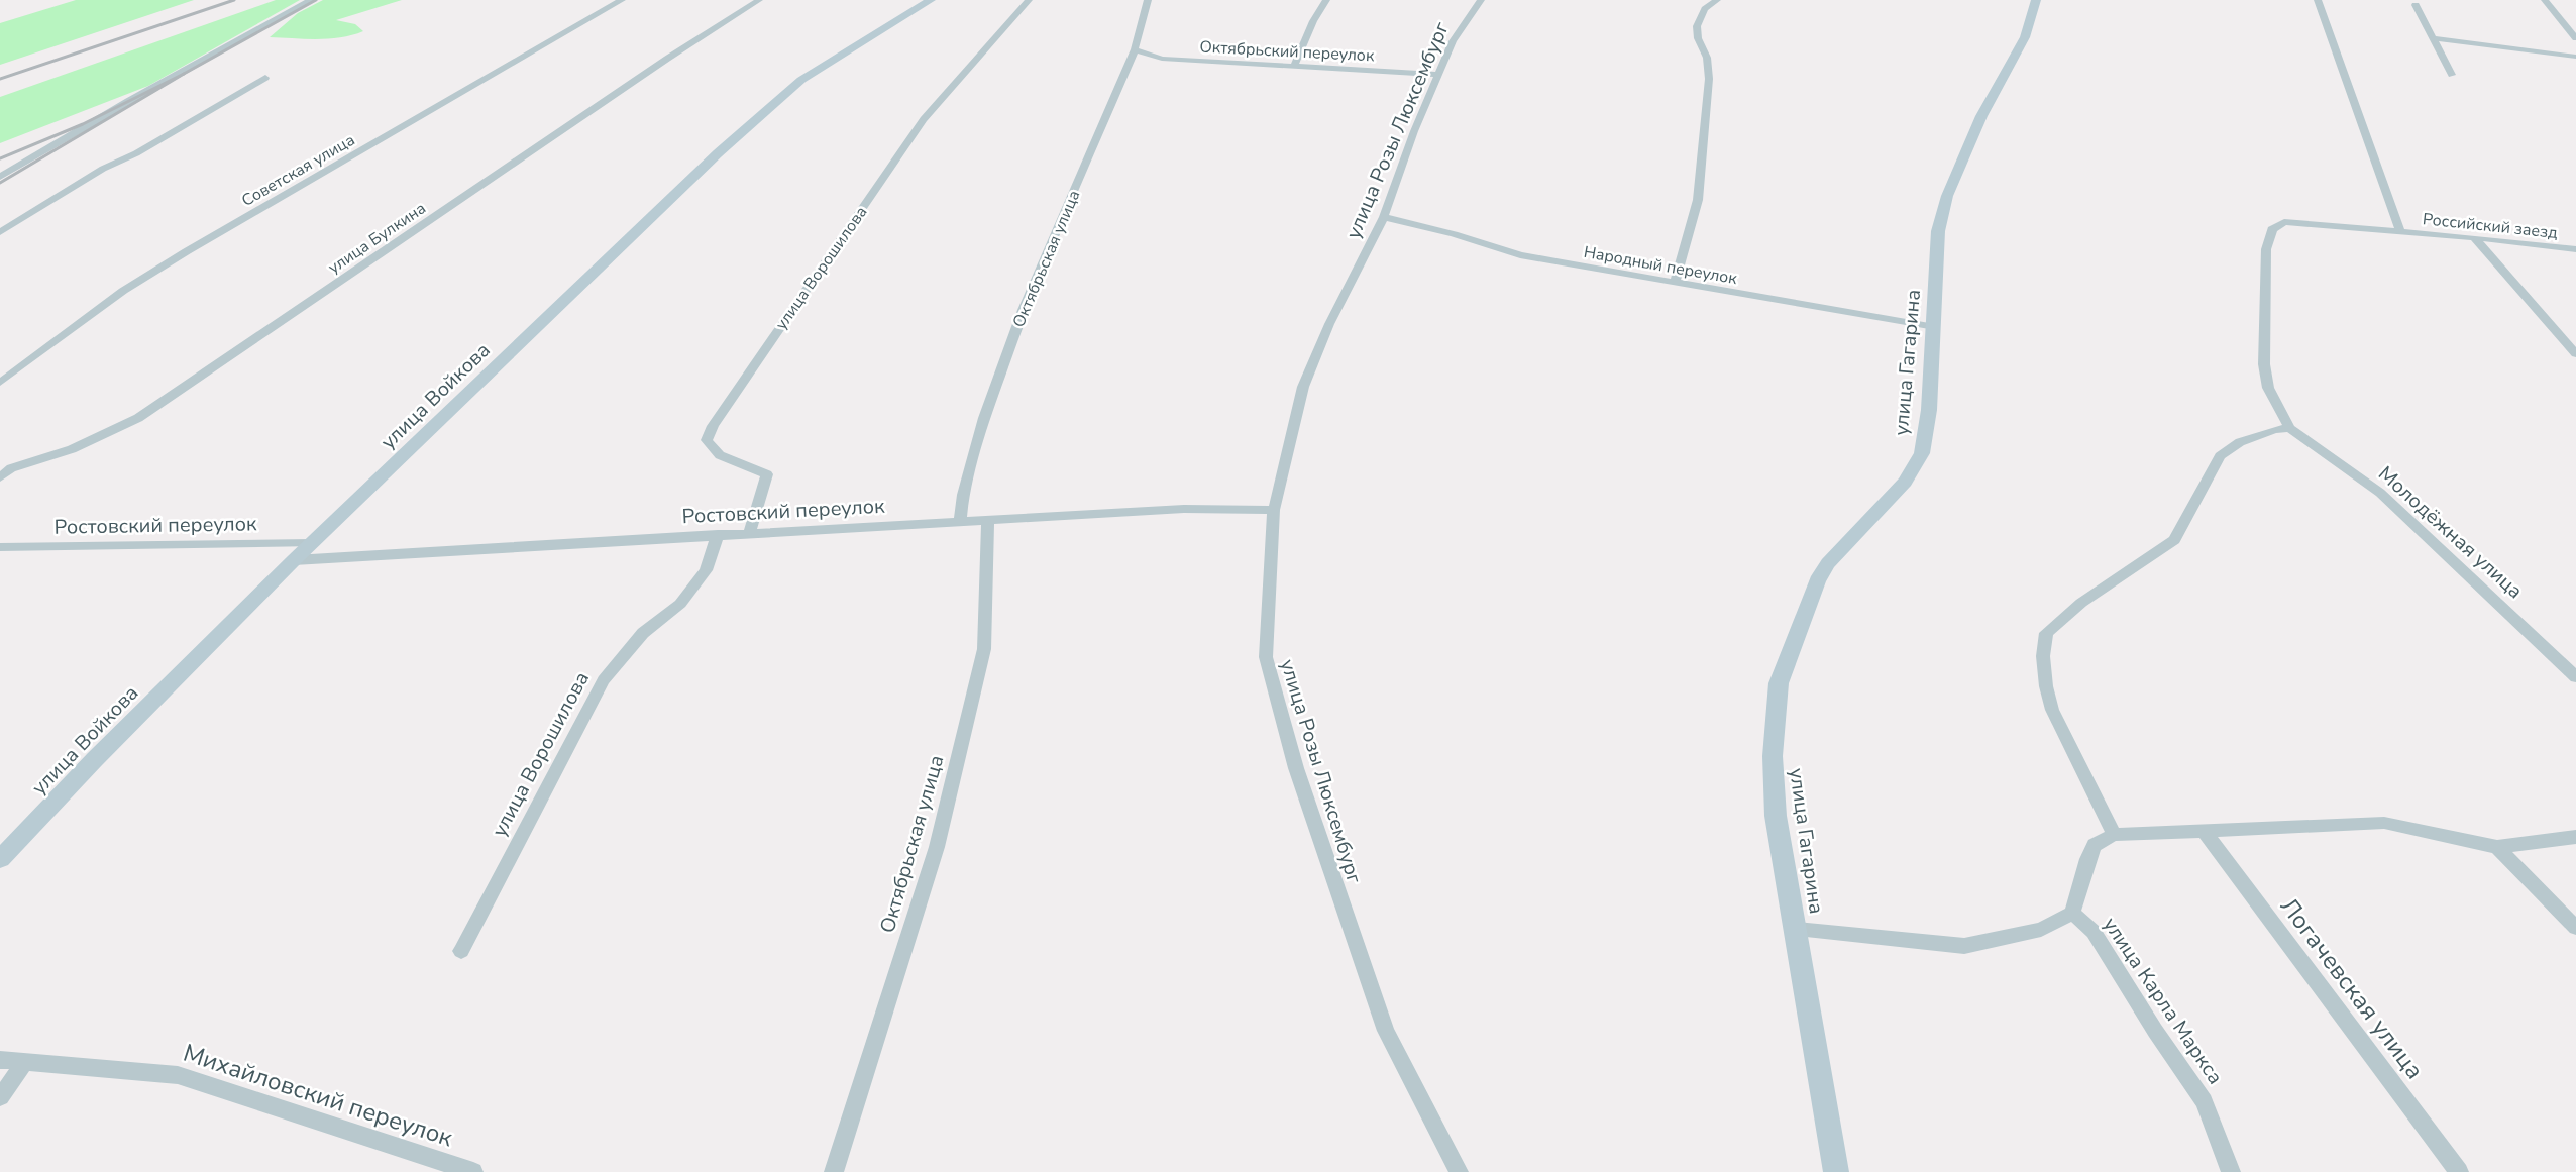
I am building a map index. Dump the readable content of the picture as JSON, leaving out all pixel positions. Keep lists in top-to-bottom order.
{
  "streets": {
    "main road": ["улица Гагарина", "улица Войкова"],
    "street": [
      "Октябрьский переулок",
      "улица Розы Люксембург",
      "Советская улица",
      "Российский заезд",
      "улица Булкина",
      "Октябрьская улица",
      "Народный переулок",
      "улица Ворошилова",
      "Ростовский переулок",
      "Молодёжная улица",
      "Логачевская улица",
      "улица Карла Маркса",
      "Михайловский переулок"
    ]
  },
  "crossings": [
    ["Октябрьский переулок", "улица Розы Люксембург"],
    ["Октябрьский переулок", "Октябрьская улица"],
    ["улица Розы Люксембург", "Народный переулок"],
    ["улица Розы Люксембург", "Ростовский переулок"],
    ["Российский заезд", "Молодёжная улица"],
    ["Октябрьская улица", "Ростовский переулок"],
    ["Народный переулок", "улица Гагарина"],
    ["улица Ворошилова", "Ростовский переулок"],
    ["улица Войкова", "Ростовский переулок"]
  ]
}
